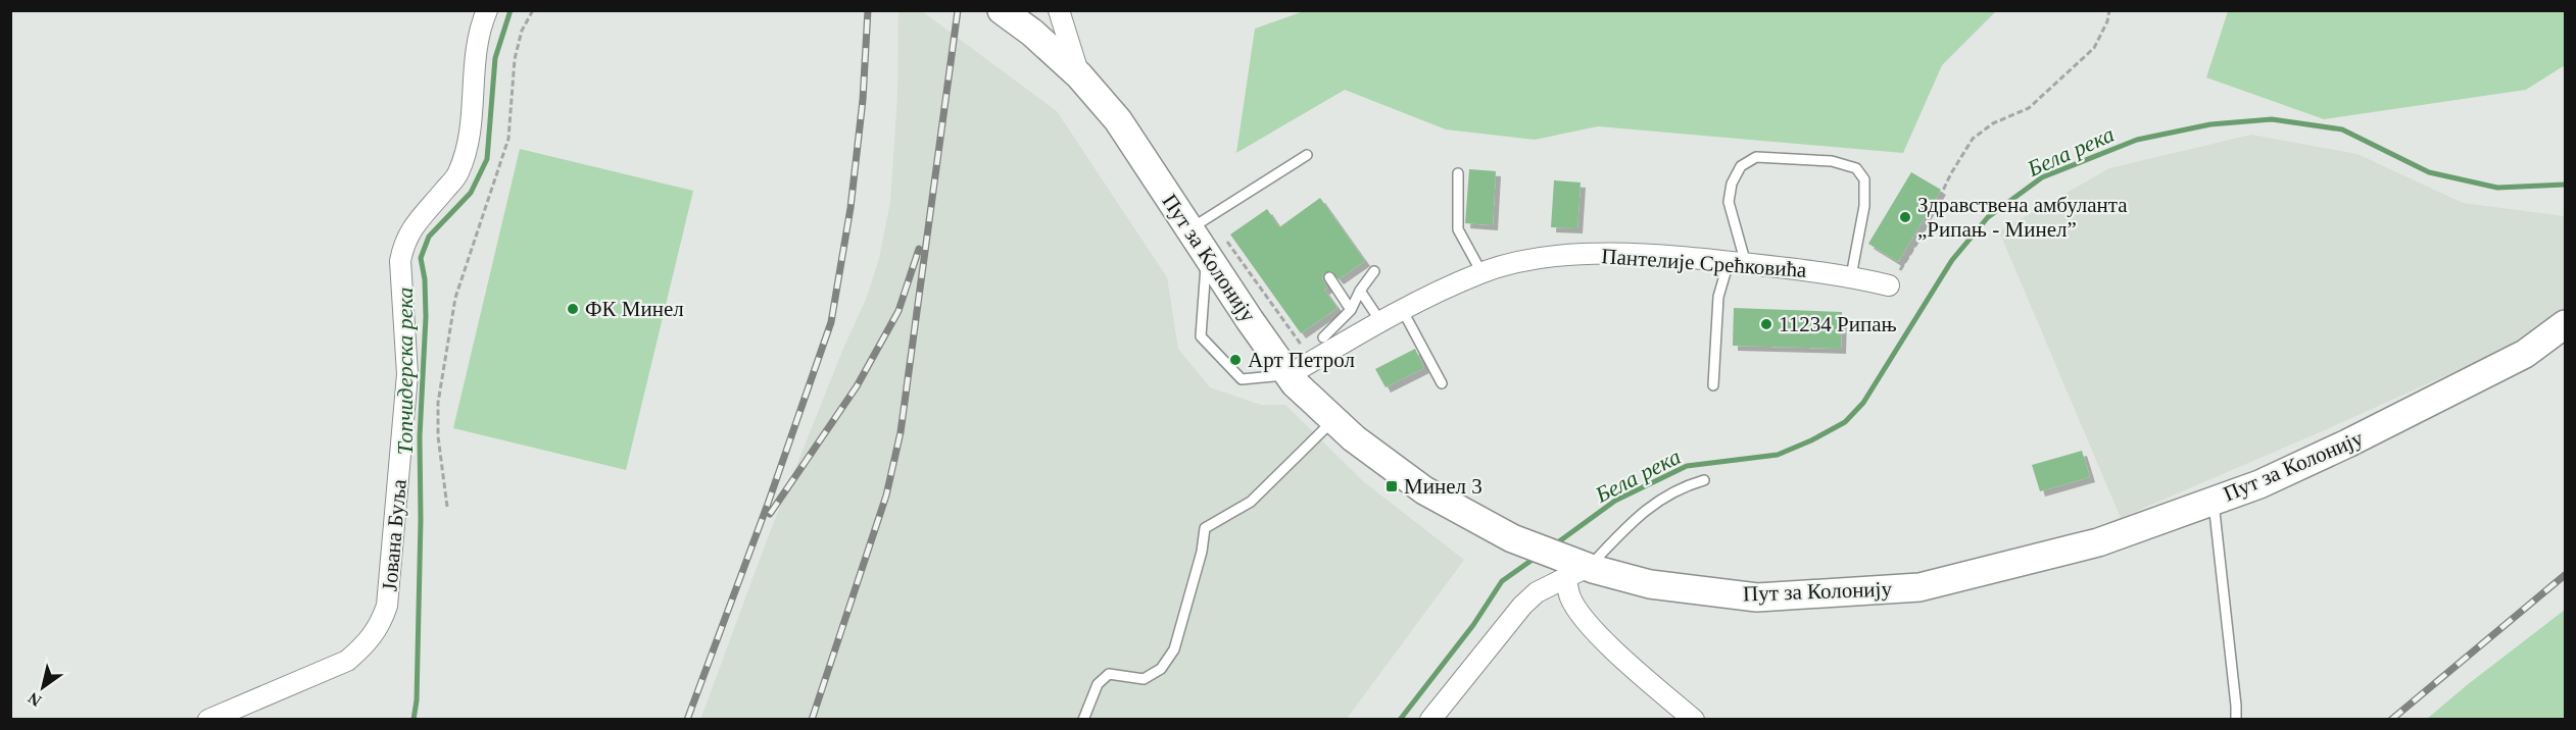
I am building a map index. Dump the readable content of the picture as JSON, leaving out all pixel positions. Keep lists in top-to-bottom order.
{
  "streets": {
    "street": ["Пут за Колонију", "Пантелије Срећковића", "Јована Буља"]
  },
  "crossings": [
    ["Пут за Колонију", "Пантелије Срећковића"]
  ],
  "water": ["Бела река", "Топчидерска река"],
  "places": {
    "other": [
      "Здравствена амбуланта „Рипањ - Минел”",
      "ФК Минел",
      "11234 Рипањ",
      "Арт Петрол"
    ],
    "transit": ["Минел 3"]
  },
  "north": "bottom left"
}
